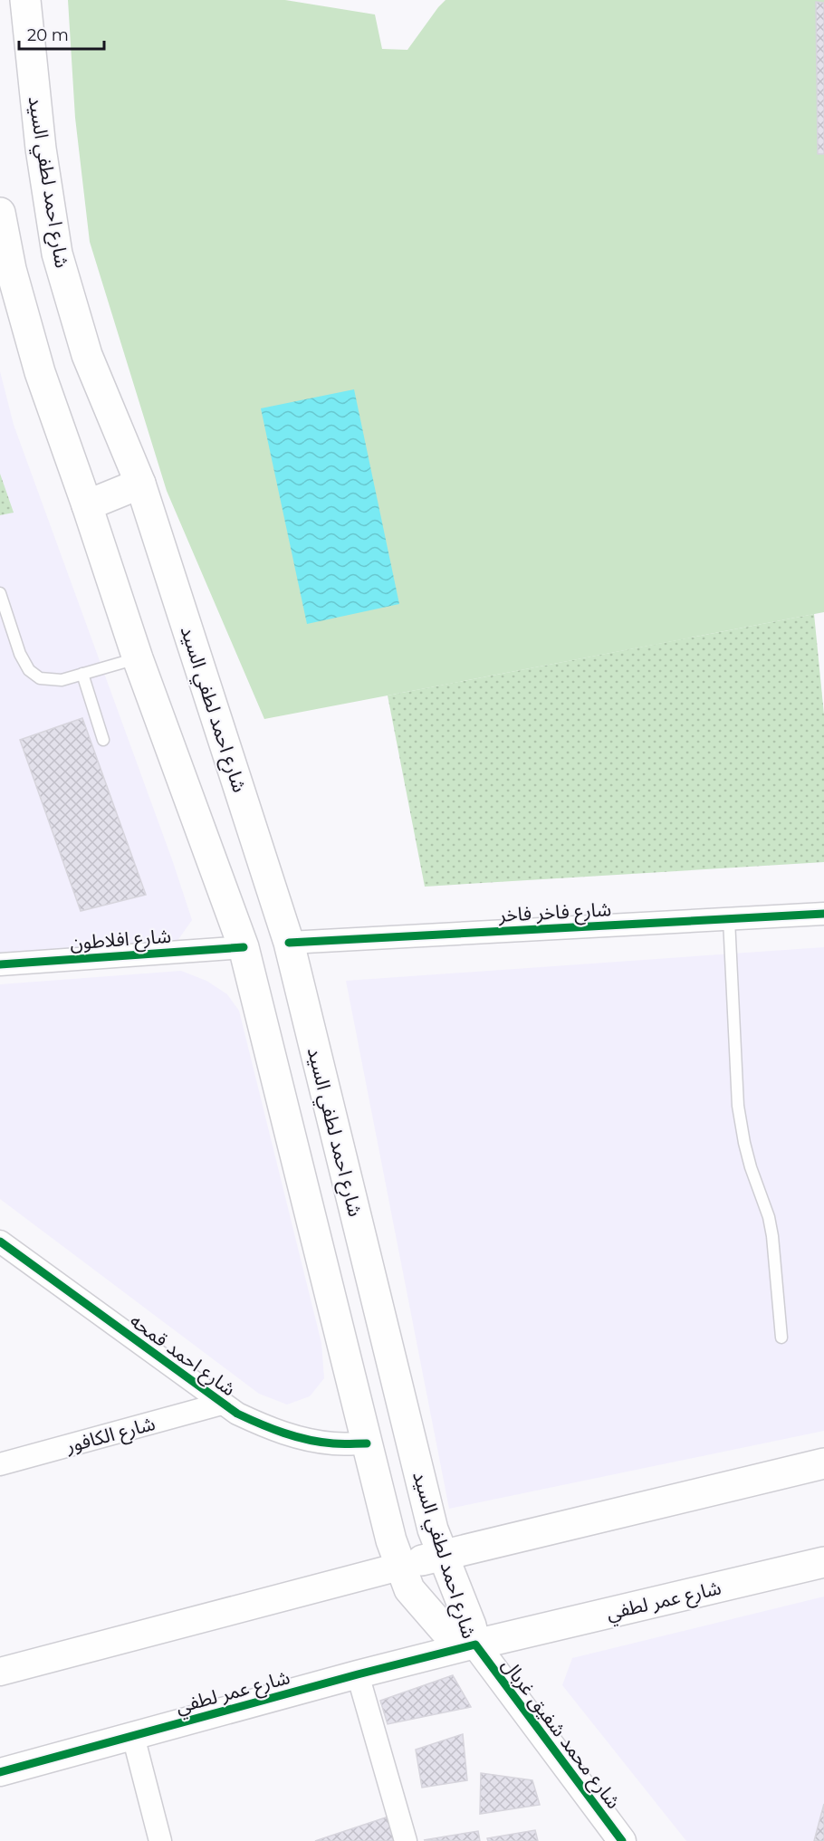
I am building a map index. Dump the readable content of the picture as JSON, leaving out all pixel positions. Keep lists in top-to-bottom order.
{
  "streets": {
    "main road": ["شارع احمد لطفي السيد", "شارع عمر لطفي"],
    "street": [
      "شارع فاخر فاخر",
      "شارع افلاطون",
      "شارع احمد قمحه",
      "شارع الكافور",
      "شارع محمد شفيق غربال"
    ]
  },
  "crossings": [
    ["شارع احمد لطفي السيد", "شارع فاخر فاخر"],
    ["شارع احمد لطفي السيد", "شارع افلاطون"],
    ["شارع احمد لطفي السيد", "شارع احمد قمحه"],
    ["شارع احمد لطفي السيد", "شارع عمر لطفي"],
    ["شارع احمد لطفي السيد", "شارع محمد شفيق غربال"],
    ["شارع احمد قمحه", "شارع الكافور"],
    ["شارع عمر لطفي", "شارع محمد شفيق غربال"]
  ],
  "scale_bar": "20 m"
}
